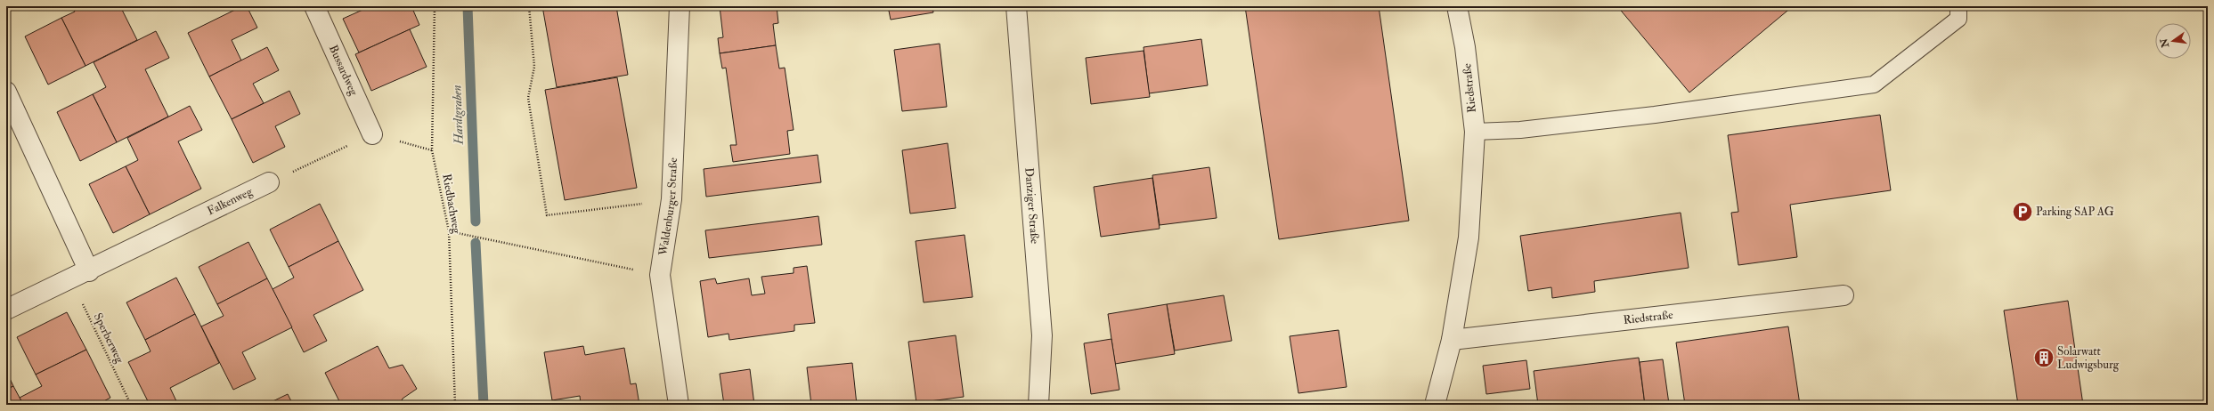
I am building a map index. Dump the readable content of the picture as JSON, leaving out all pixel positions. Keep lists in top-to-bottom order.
{
  "streets": {
    "street": [
      "Bussardweg",
      "Riedstraße",
      "Falkenweg",
      "Danziger Straße",
      "Waldenburger Straße"
    ],
    "path": ["Riedbachweg", "Sperberweg"]
  },
  "crossings": [
    ["Falkenweg", "Sperberweg"]
  ],
  "water": ["Hardtgraben"],
  "places": {
    "parking": ["Parking SAP AG"],
    "building": ["Solarwatt Ludwigsburg"]
  },
  "north": "left"
}
